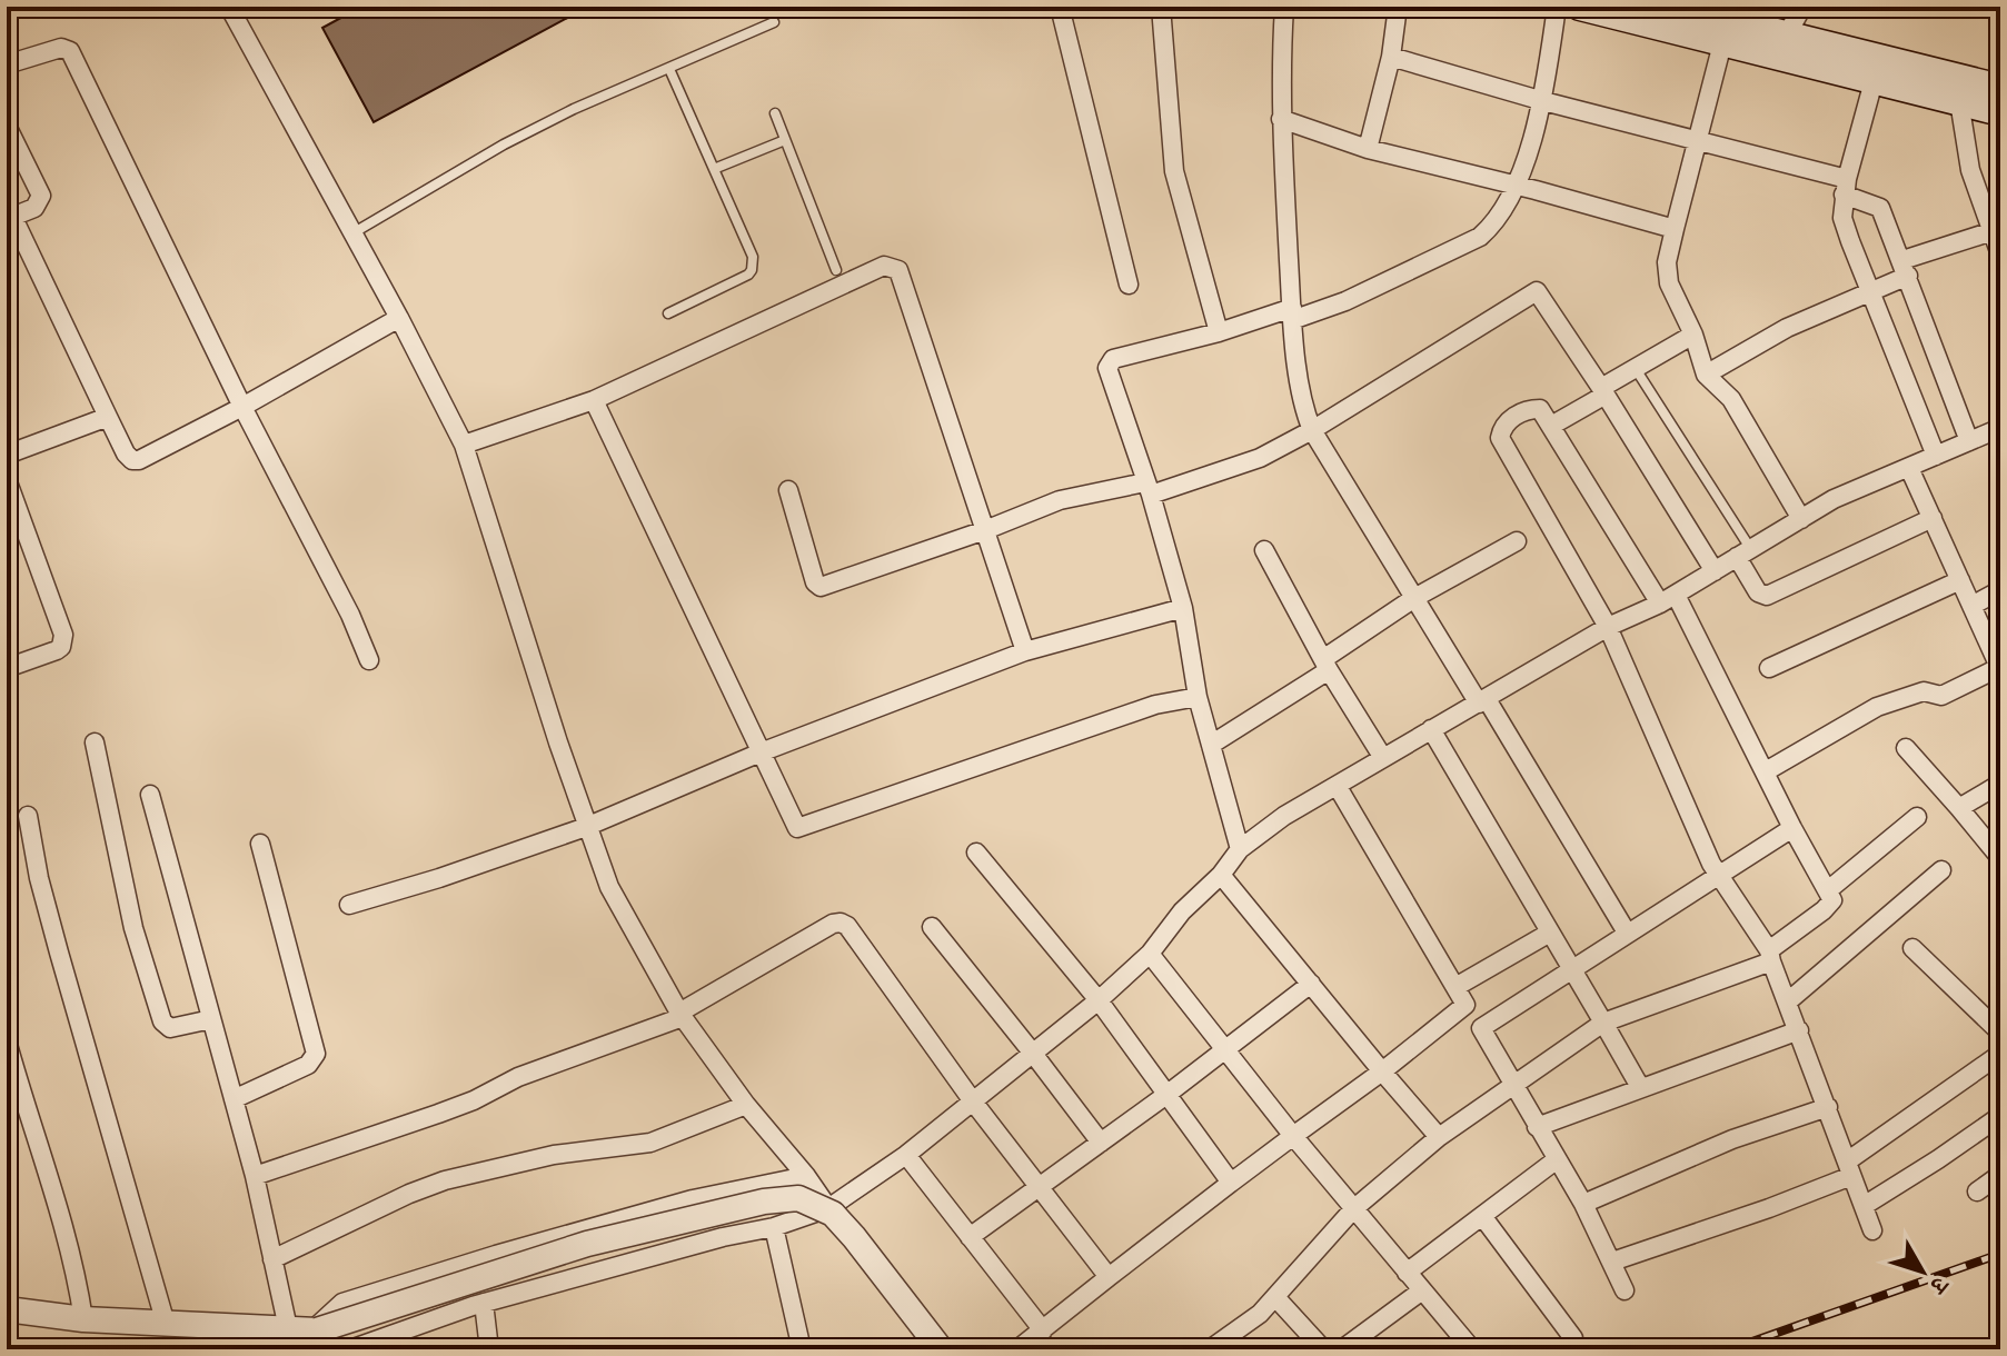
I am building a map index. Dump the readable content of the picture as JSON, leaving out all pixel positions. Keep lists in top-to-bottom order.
{
  "north": "bottom right"
}
